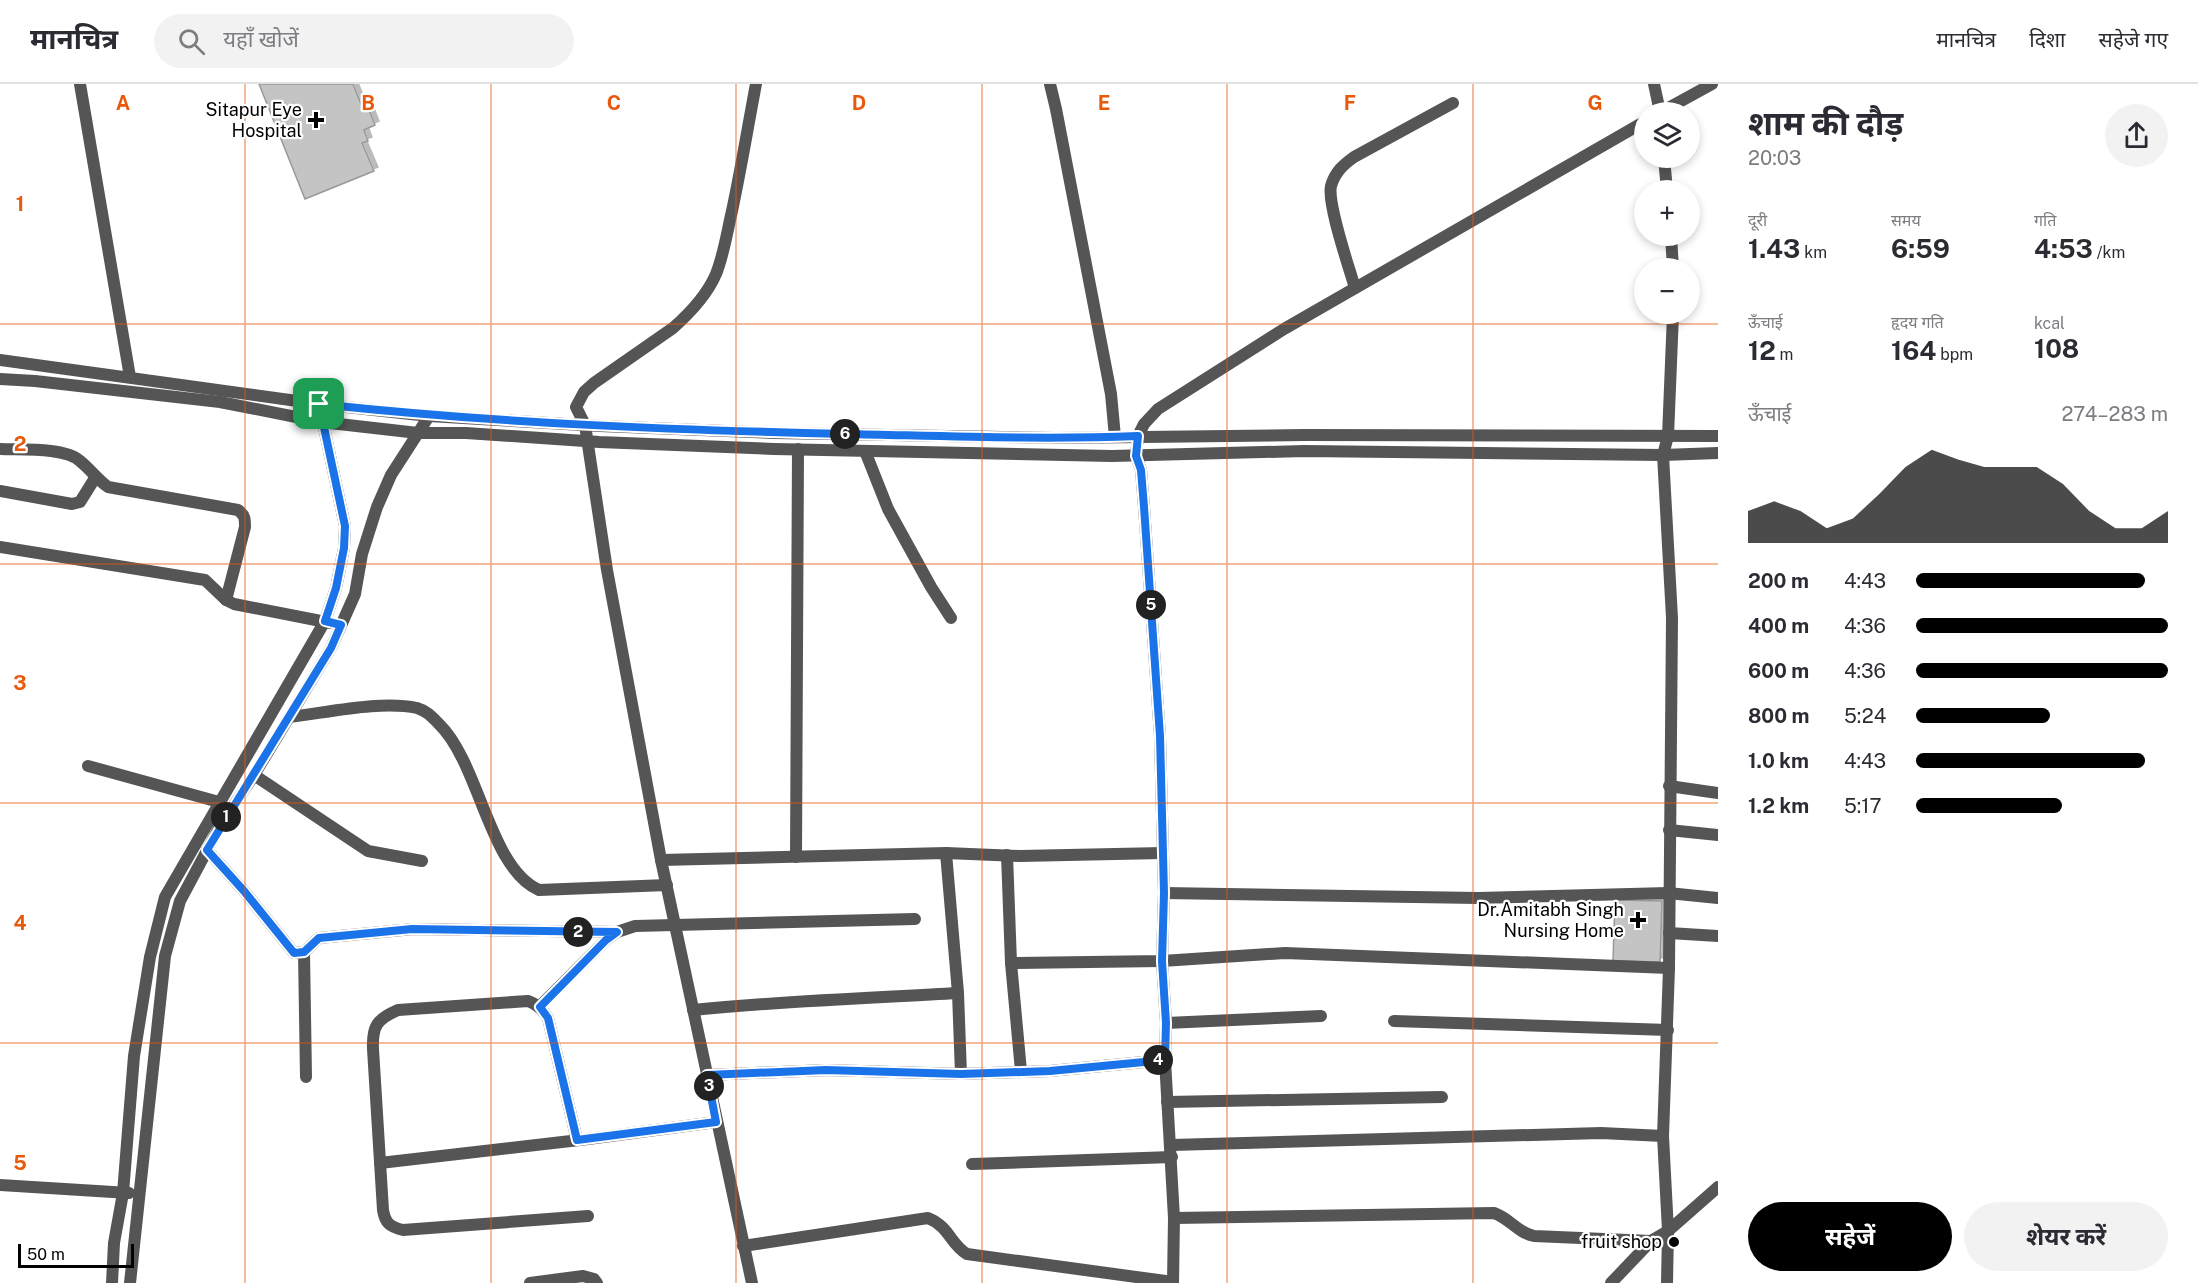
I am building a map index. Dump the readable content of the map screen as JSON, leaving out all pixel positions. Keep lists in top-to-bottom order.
{
  "places": {
    "health": ["Sitapur Eye Hospital", "Dr.Amitabh Singh Nursing Home"],
    "other": ["fruit shop"]
  },
  "scale_bar": "50 m",
  "page": {
    "header": "मानचित्र",
    "search": "यहाँ खोजें",
    "nav": ["मानचित्र", "दिशा", "सहेजे गए"],
    "heading": ["शाम की दौड़", "20:03"],
    "map_buttons": ["+", "−"],
    "stats": [
      ["दूरी", "1.43 km"],
      ["समय", "6:59"],
      ["गति", "4:53 /km"],
      ["ऊँचाई", "12 m"],
      ["हृदय गति", "164 bpm"],
      ["kcal", "108"]
    ],
    "chart": ["ऊँचाई", "274–283 m"],
    "pins": [
      "6",
      "5",
      "1",
      "2",
      "4",
      "3"
    ],
    "list": [
      {
        "name": "200 m",
        "note": "4:43"
      },
      {
        "name": "400 m",
        "note": "4:36"
      },
      {
        "name": "600 m",
        "note": "4:36"
      },
      {
        "name": "800 m",
        "note": "5:24"
      },
      {
        "name": "1.0 km",
        "note": "4:43"
      },
      {
        "name": "1.2 km",
        "note": "5:17"
      }
    ],
    "buttons": ["सहेजें", "शेयर करें"],
    "scale": "50 m"
  },
  "grid": {
    "columns": [
      "A",
      "B",
      "C",
      "D",
      "E",
      "F",
      "G"
    ],
    "rows": [
      "1",
      "2",
      "3",
      "4",
      "5"
    ]
  }
}
